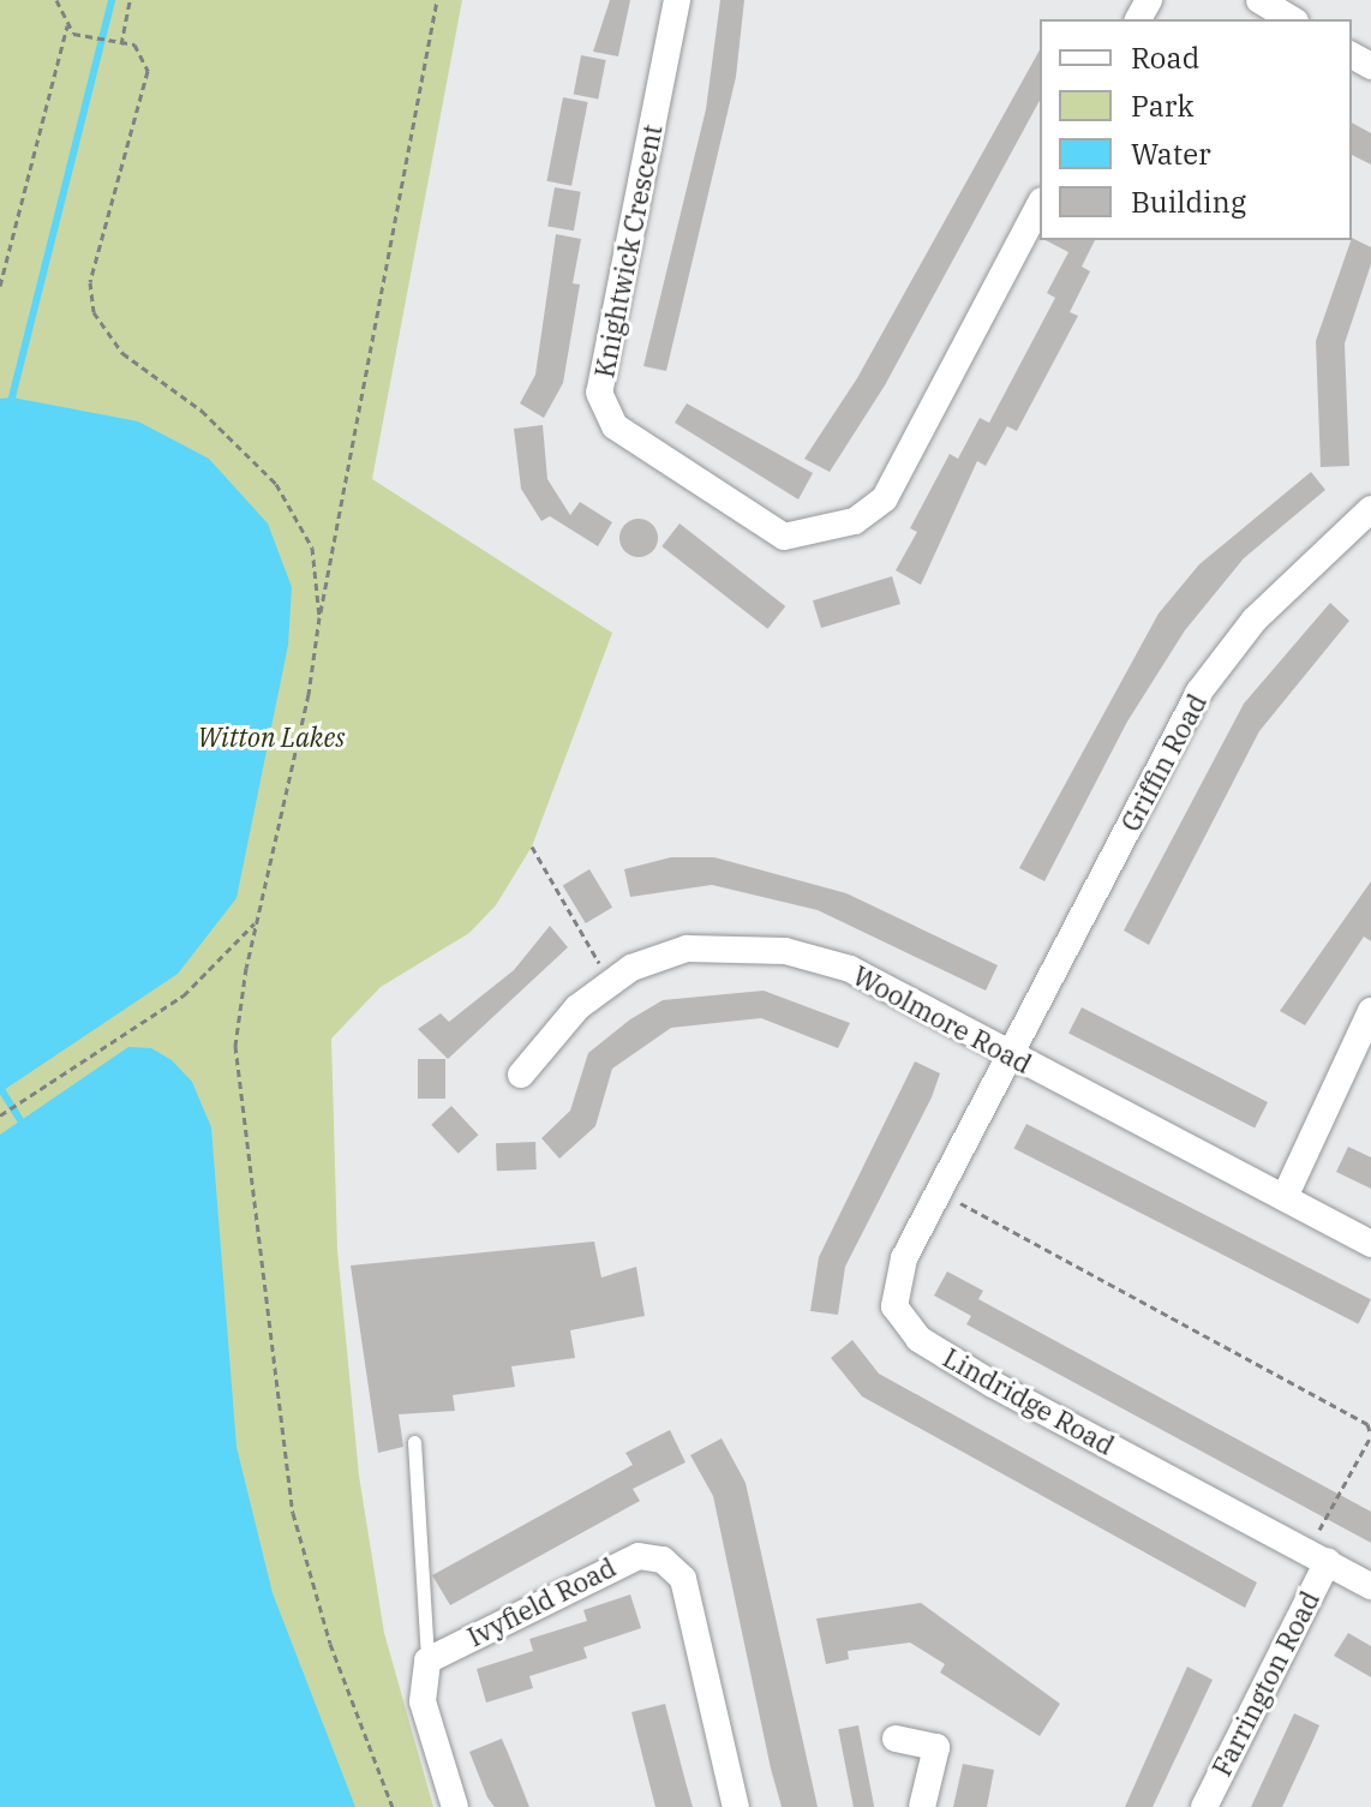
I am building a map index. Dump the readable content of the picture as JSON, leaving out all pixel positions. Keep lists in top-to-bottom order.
{
  "streets": {
    "street": [
      "Knightwick Crescent",
      "Griffin Road",
      "Woolmore Road",
      "Lindridge Road",
      "Ivyfield Road",
      "Farrington Road"
    ]
  },
  "crossings": [
    ["Griffin Road", "Woolmore Road"],
    ["Griffin Road", "Lindridge Road"],
    ["Woolmore Road", "Lindridge Road"],
    ["Lindridge Road", "Farrington Road"]
  ],
  "parks": ["Witton Lakes"],
  "legend": [
    "Road",
    "Park",
    "Water",
    "Building"
  ]
}
